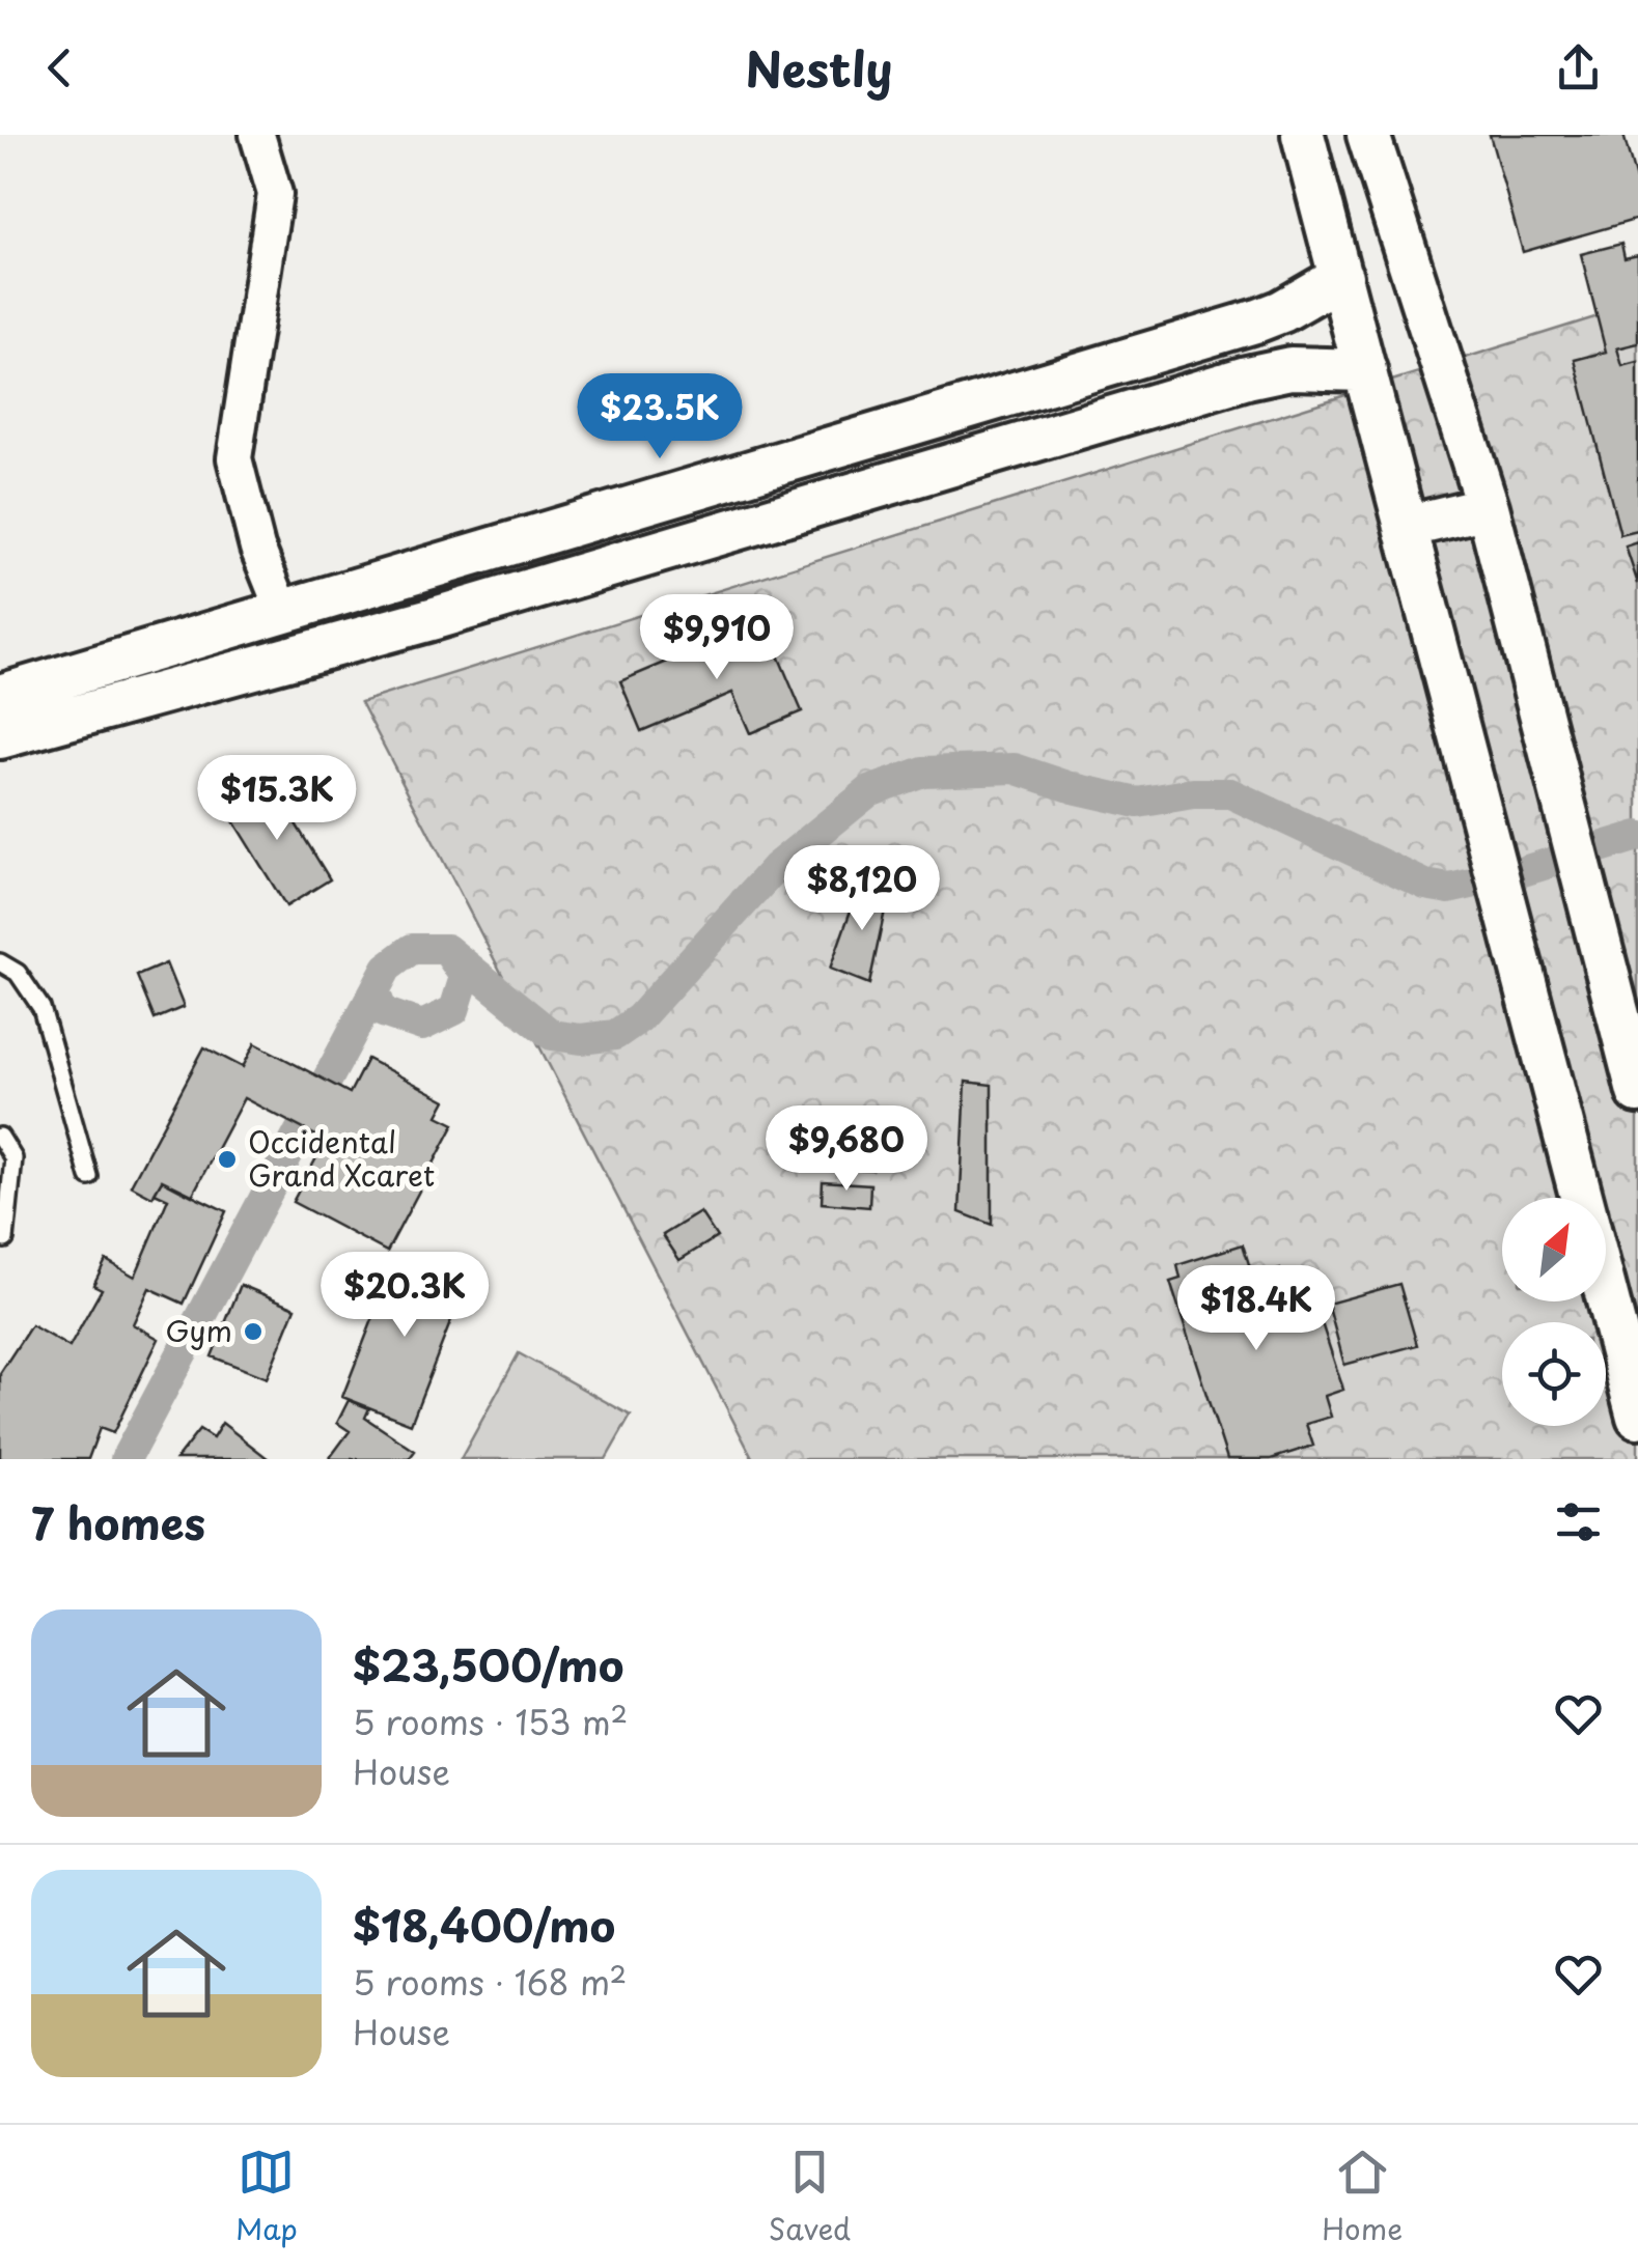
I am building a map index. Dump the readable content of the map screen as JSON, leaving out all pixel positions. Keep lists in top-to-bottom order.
{
  "places": ["Occidental Grand Xcaret", "Gym"],
  "north": "top right",
  "page": {
    "header": "Nestly",
    "price": [
      "$23.5K",
      "$9,910",
      "$15.3K",
      "$8,120",
      "$9,680",
      "$20.3K",
      "$18.4K"
    ],
    "heading": "7 homes",
    "list": [
      {
        "name": "$23,500/mo",
        "note": "5 rooms · 153 m² · House"
      },
      {
        "name": "$18,400/mo",
        "note": "5 rooms · 168 m² · House"
      }
    ],
    "tabs": ["Map", "Saved", "Home"]
  }
}
